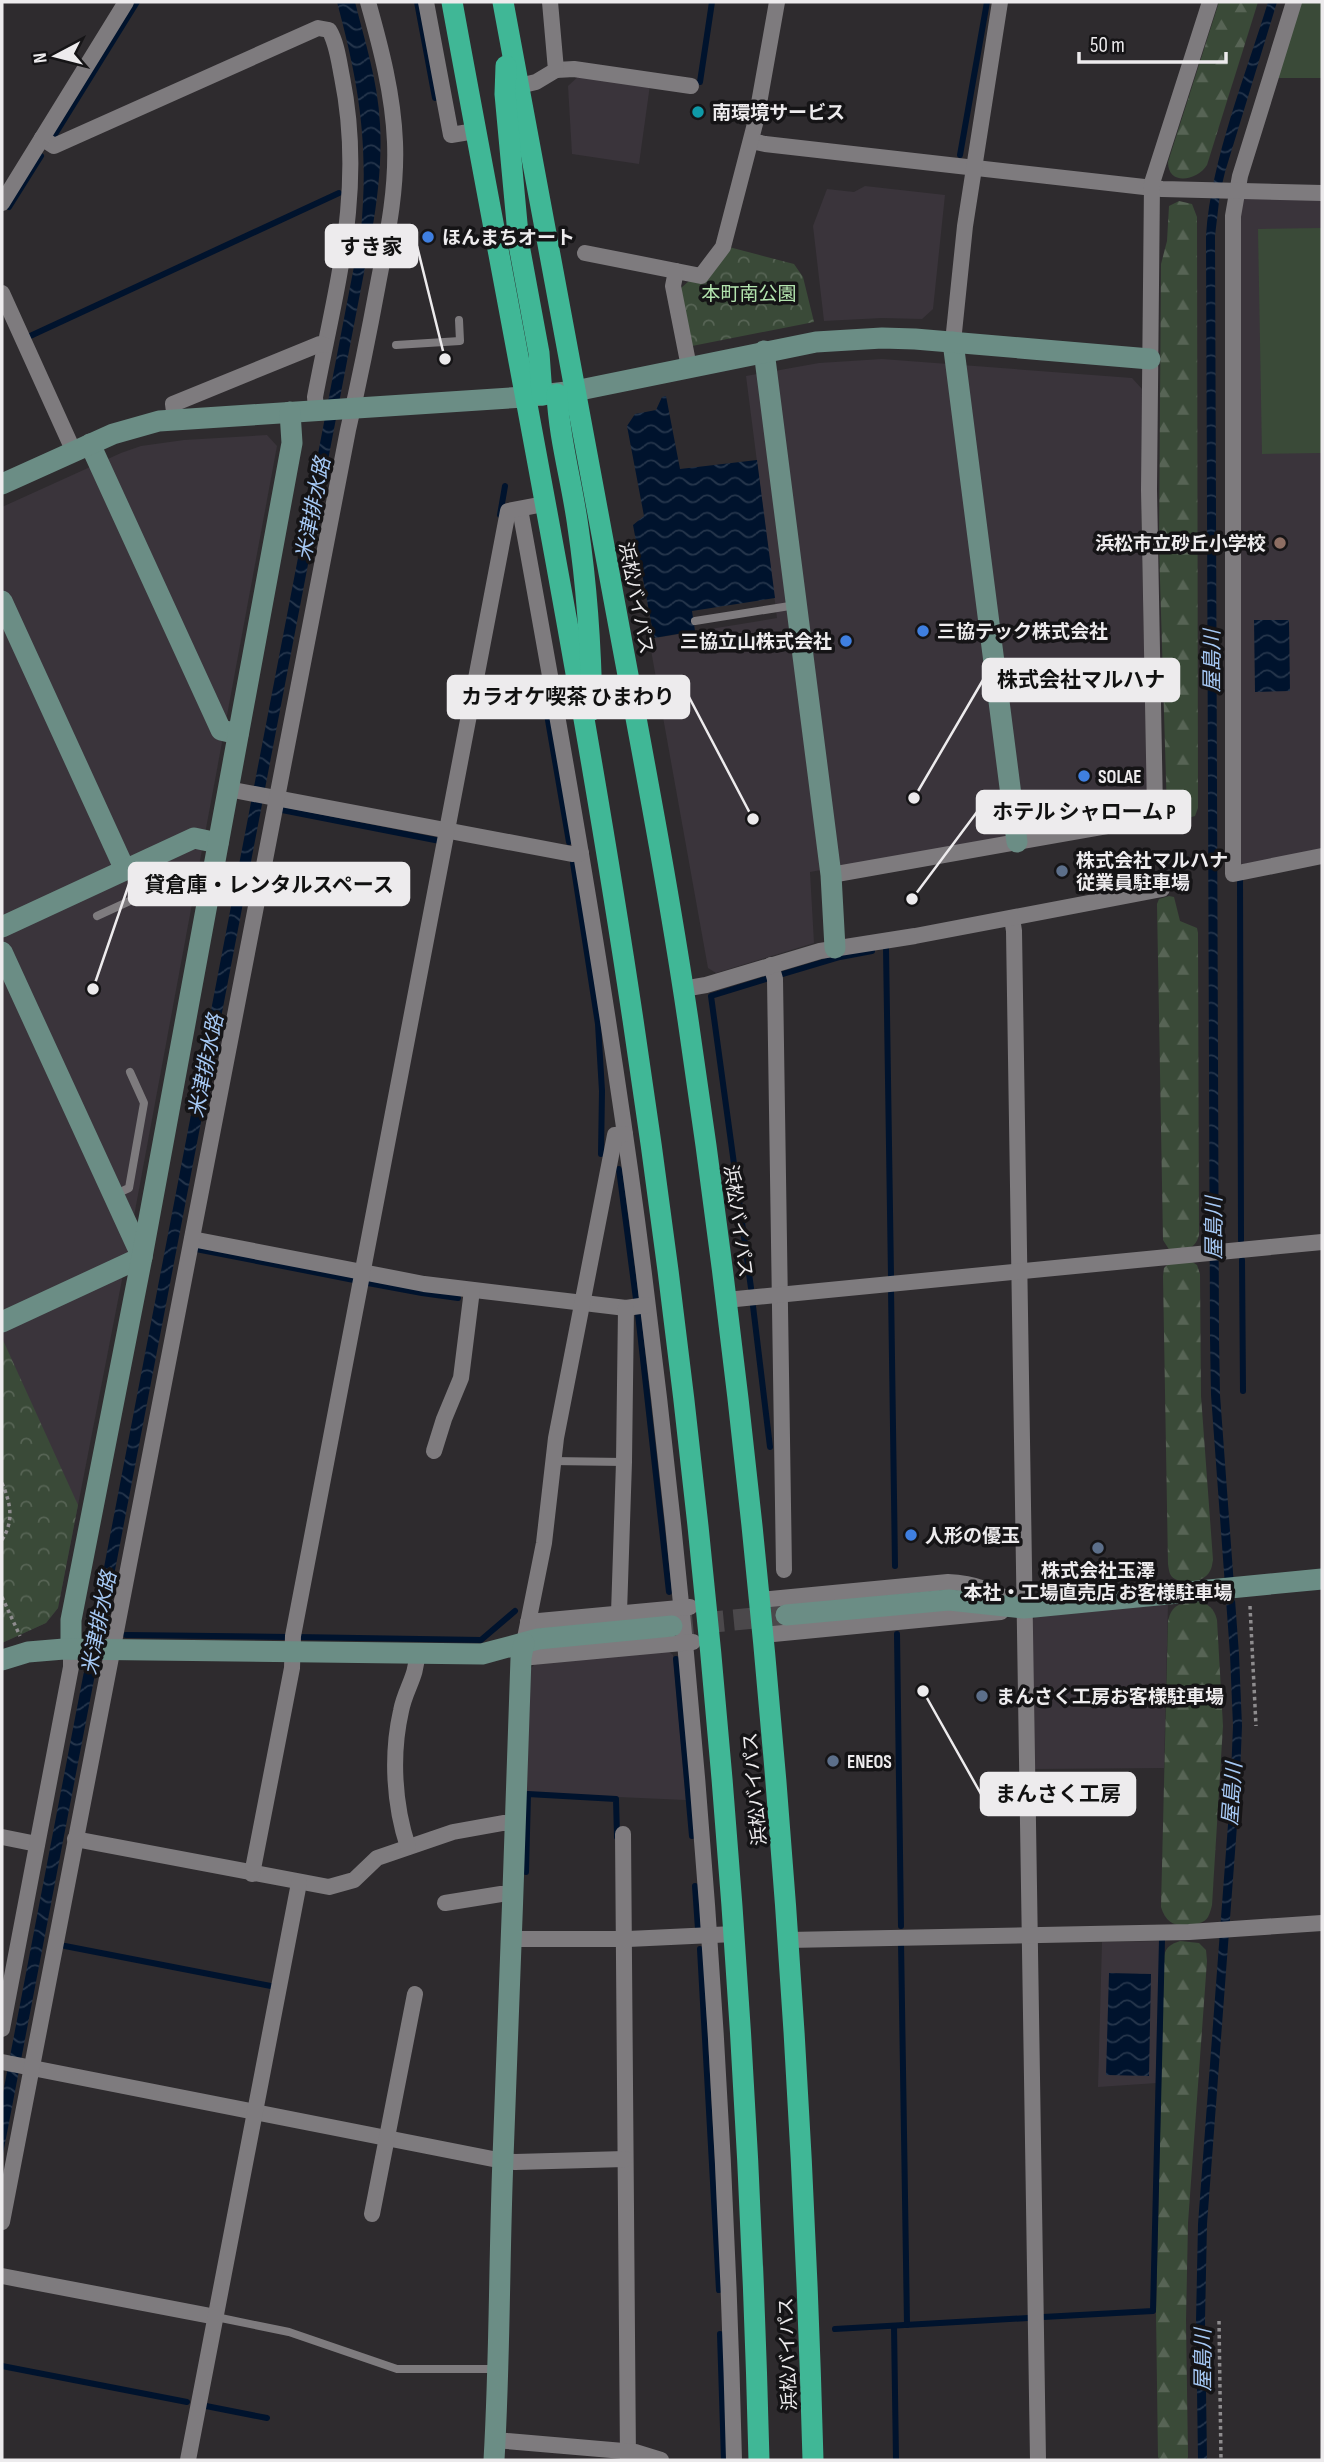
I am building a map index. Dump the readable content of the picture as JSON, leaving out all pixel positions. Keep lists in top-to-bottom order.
{
  "streets": {
    "highway": ["浜松バイパス"]
  },
  "water": ["米津排水路", "屋島川"],
  "parks": ["本町南公園"],
  "places": [
    "南環境サービス",
    "ほんまちオート",
    "すき家",
    "浜松市立砂丘小学校",
    "三協テック株式会社",
    "三協立山株式会社",
    "SOLAE",
    "株式会社マルハナ",
    "カラオケ喫茶 ひまわり",
    "株式会社マルハナ 従業員駐車場",
    "ホテル シャローム P",
    "貸倉庫・レンタルスペース",
    "人形の優玉",
    "株式会社玉澤 本社・工場直売店 お客様駐車場",
    "まんさく工房",
    "まんさく工房お客様駐車場",
    "ENEOS"
  ],
  "scale_bar": "50 m",
  "north": "left"
}
